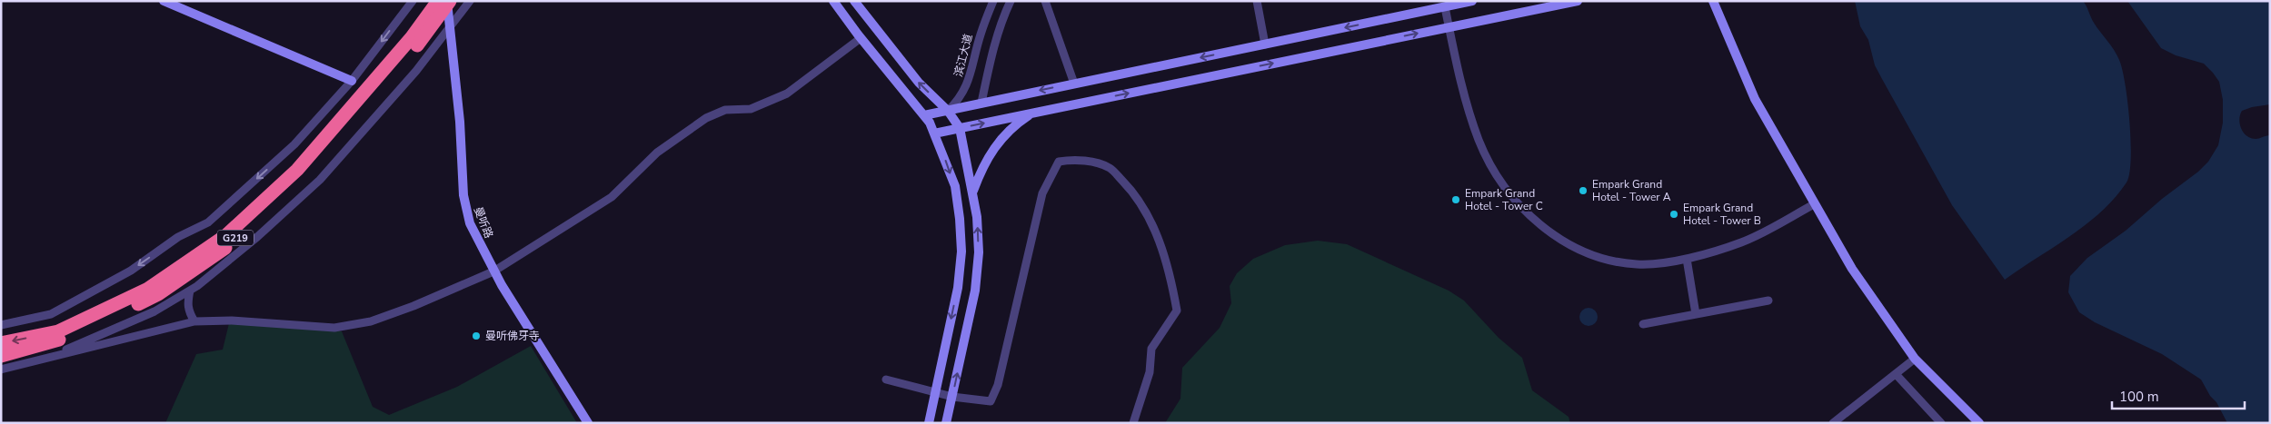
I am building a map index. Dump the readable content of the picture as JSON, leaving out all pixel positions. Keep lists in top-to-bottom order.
{
  "streets": {
    "highway": ["G219"],
    "street": ["滨江大道", "曼听路"]
  },
  "crossings": [
    ["曼听路", "G219"]
  ],
  "places": [
    "Empark Grand Hotel - Tower A",
    "Empark Grand Hotel - Tower C",
    "Empark Grand Hotel - Tower B",
    "曼听佛牙寺"
  ],
  "scale_bar": "100 m"
}
